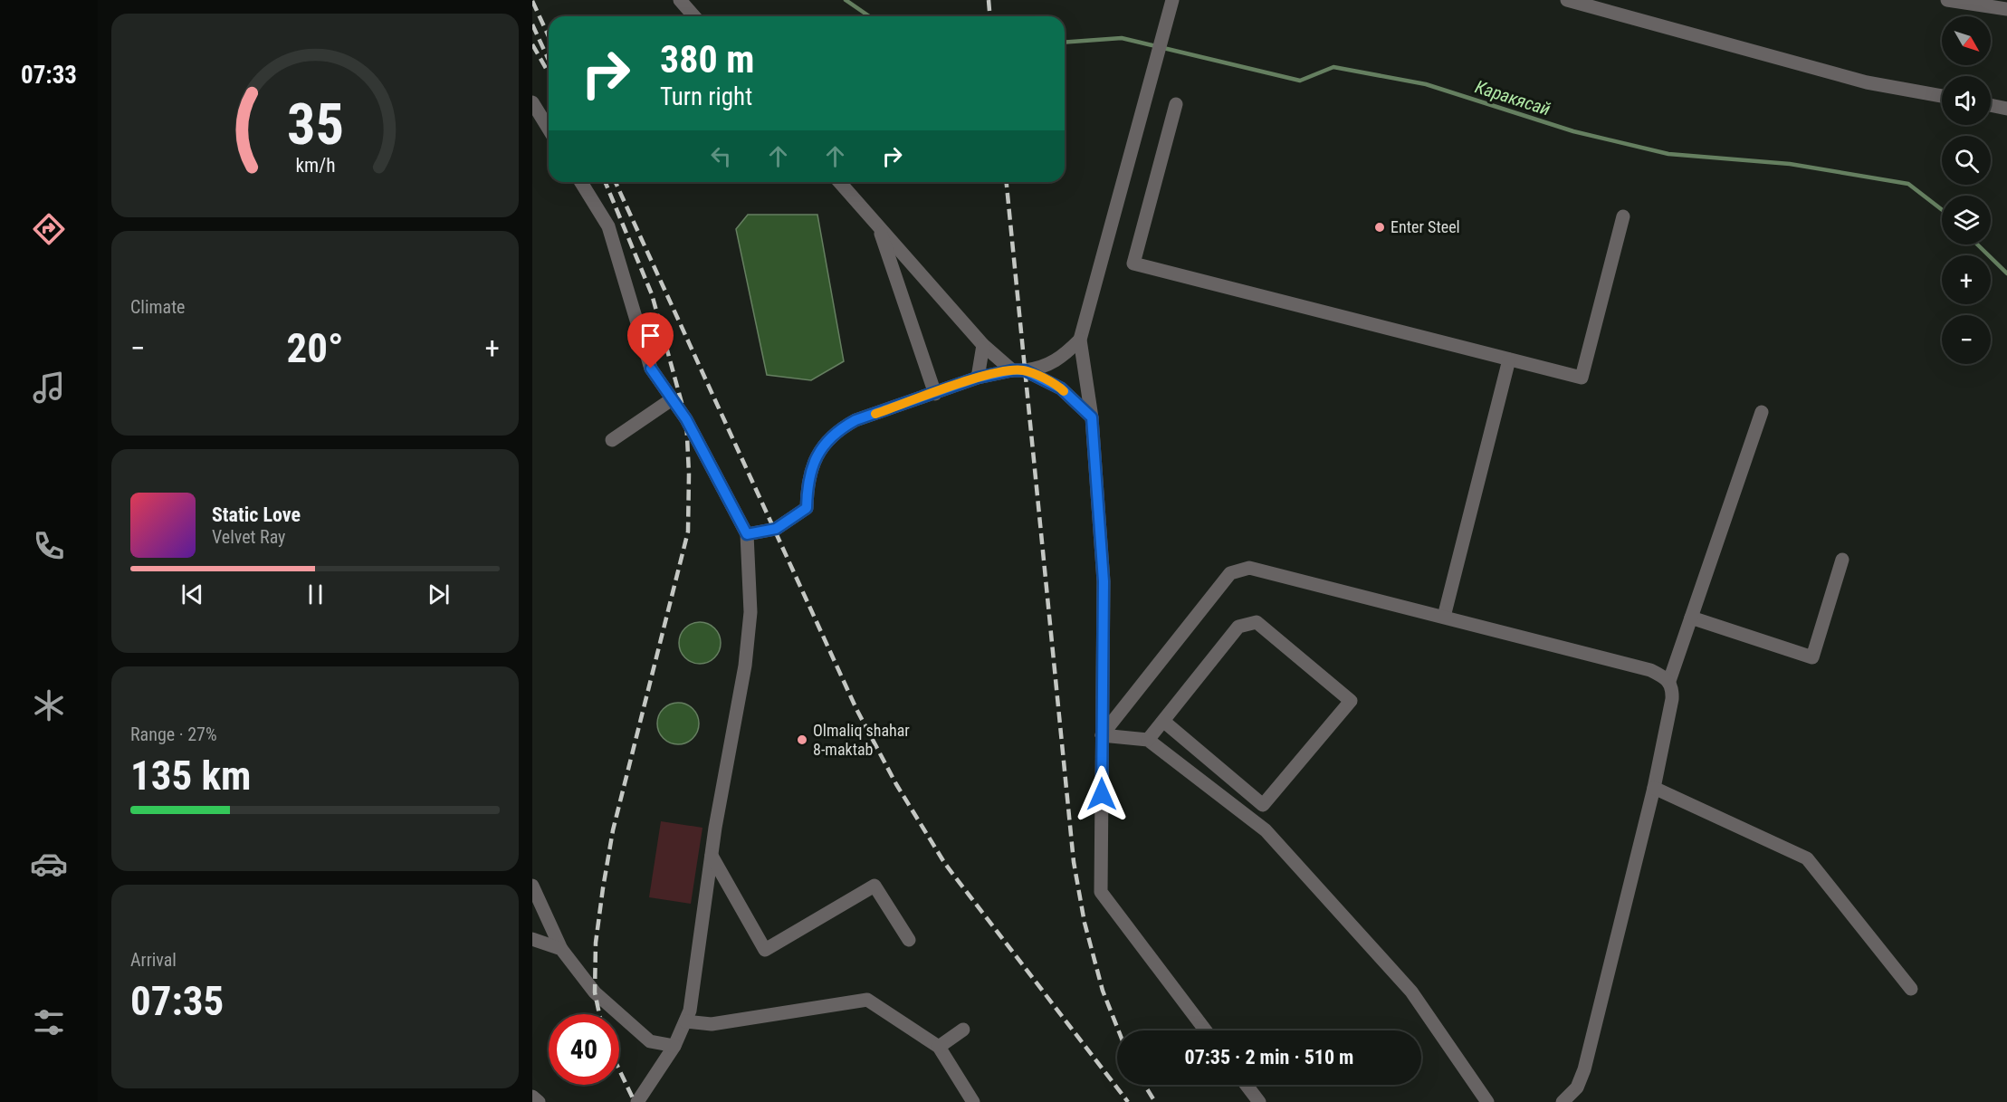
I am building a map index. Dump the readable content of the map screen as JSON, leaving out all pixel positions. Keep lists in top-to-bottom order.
{
  "water": ["Каракясай"],
  "places": ["Enter Steel", "Olmaliq shahar 8-maktab"],
  "north": "bottom right",
  "page": {
    "tabs": "07:33",
    "map_buttons": ["+", "−"],
    "turn": ["380 m", "Turn right"],
    "tile": [
      "Climate",
      ["Range · 27%", "135 km"],
      ["Arrival", "07:35"]
    ],
    "heat": ["−", "20°", "+"],
    "song": ["Static Love", "Velvet Ray"],
    "limit": "40",
    "trip": "07:35 · 2 min · 510 m",
    "gauge": ["35", "km/h"]
  }
}
